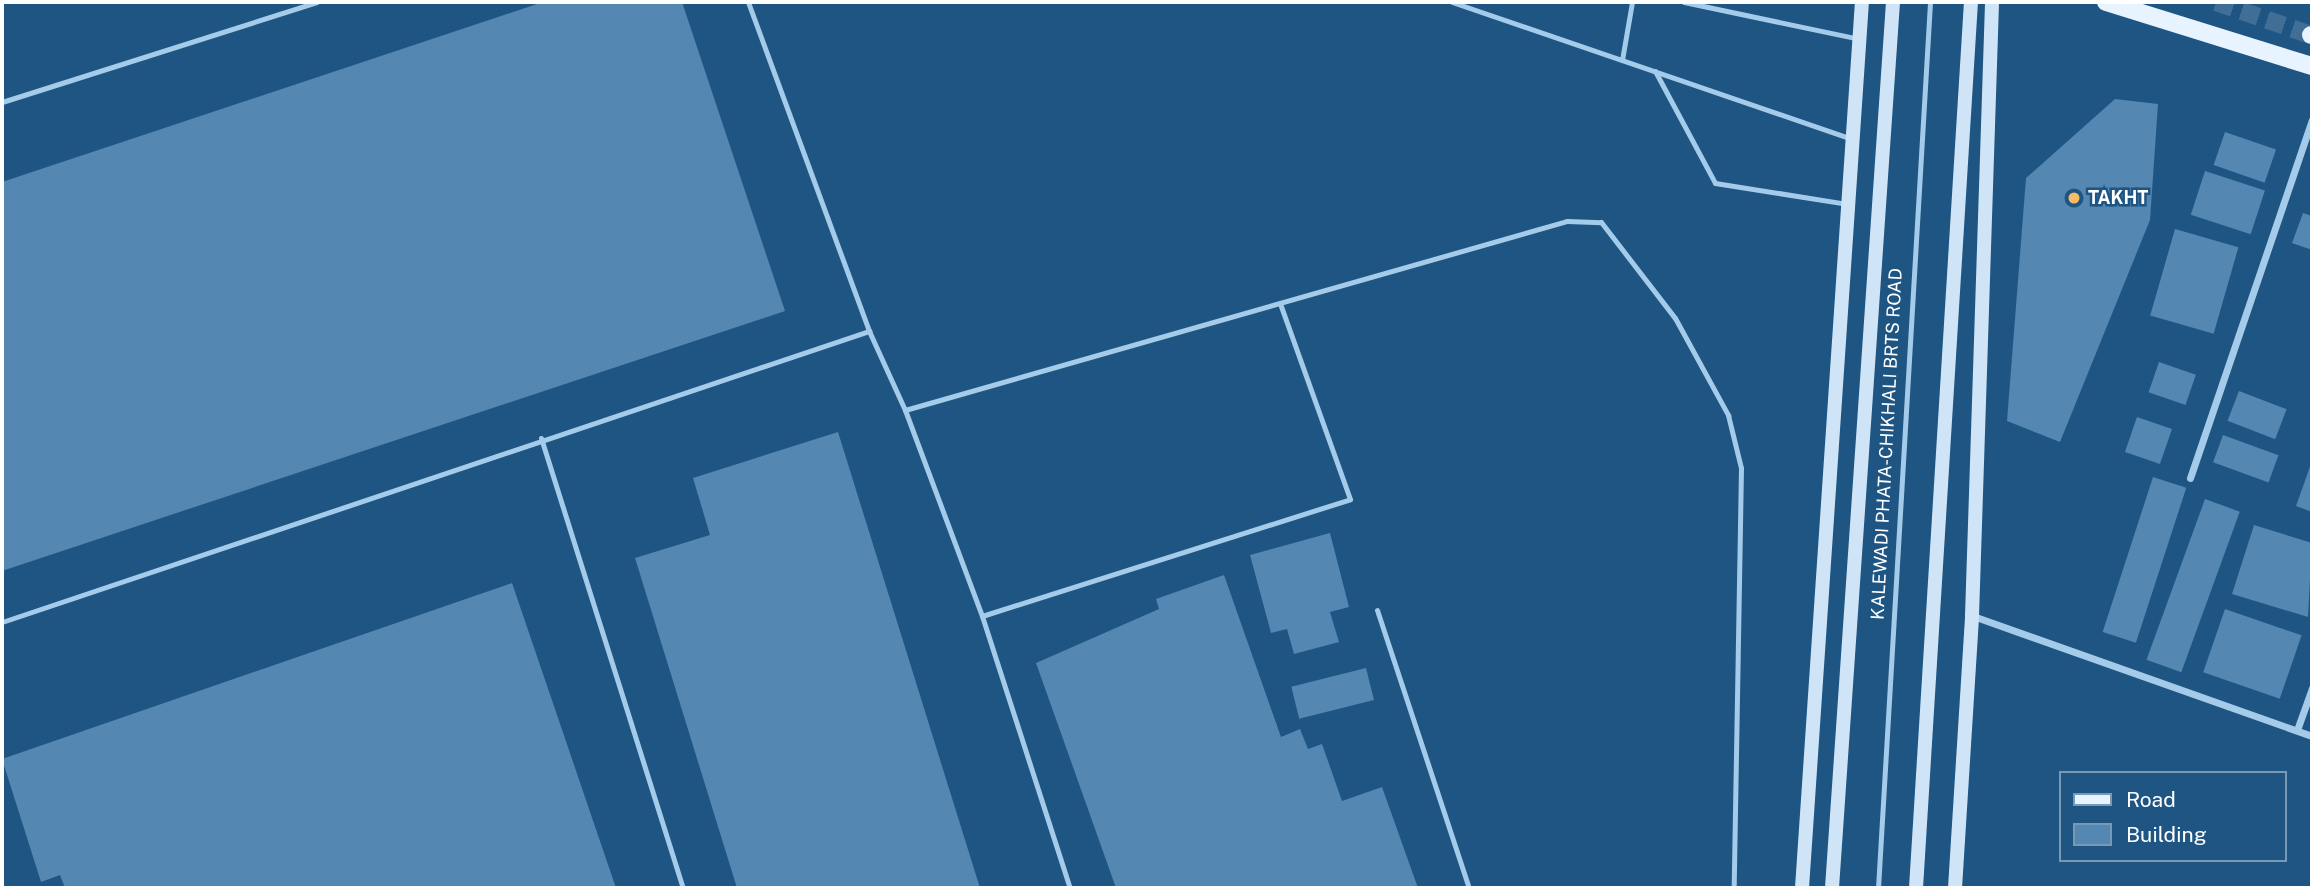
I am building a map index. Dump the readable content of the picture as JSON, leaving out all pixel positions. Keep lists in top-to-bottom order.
{
  "streets": {
    "lane": ["KALEWADI PHATA-CHIKHALI BRTS ROAD"]
  },
  "places": ["TAKHT"],
  "legend": ["Road", "Building"]
}
